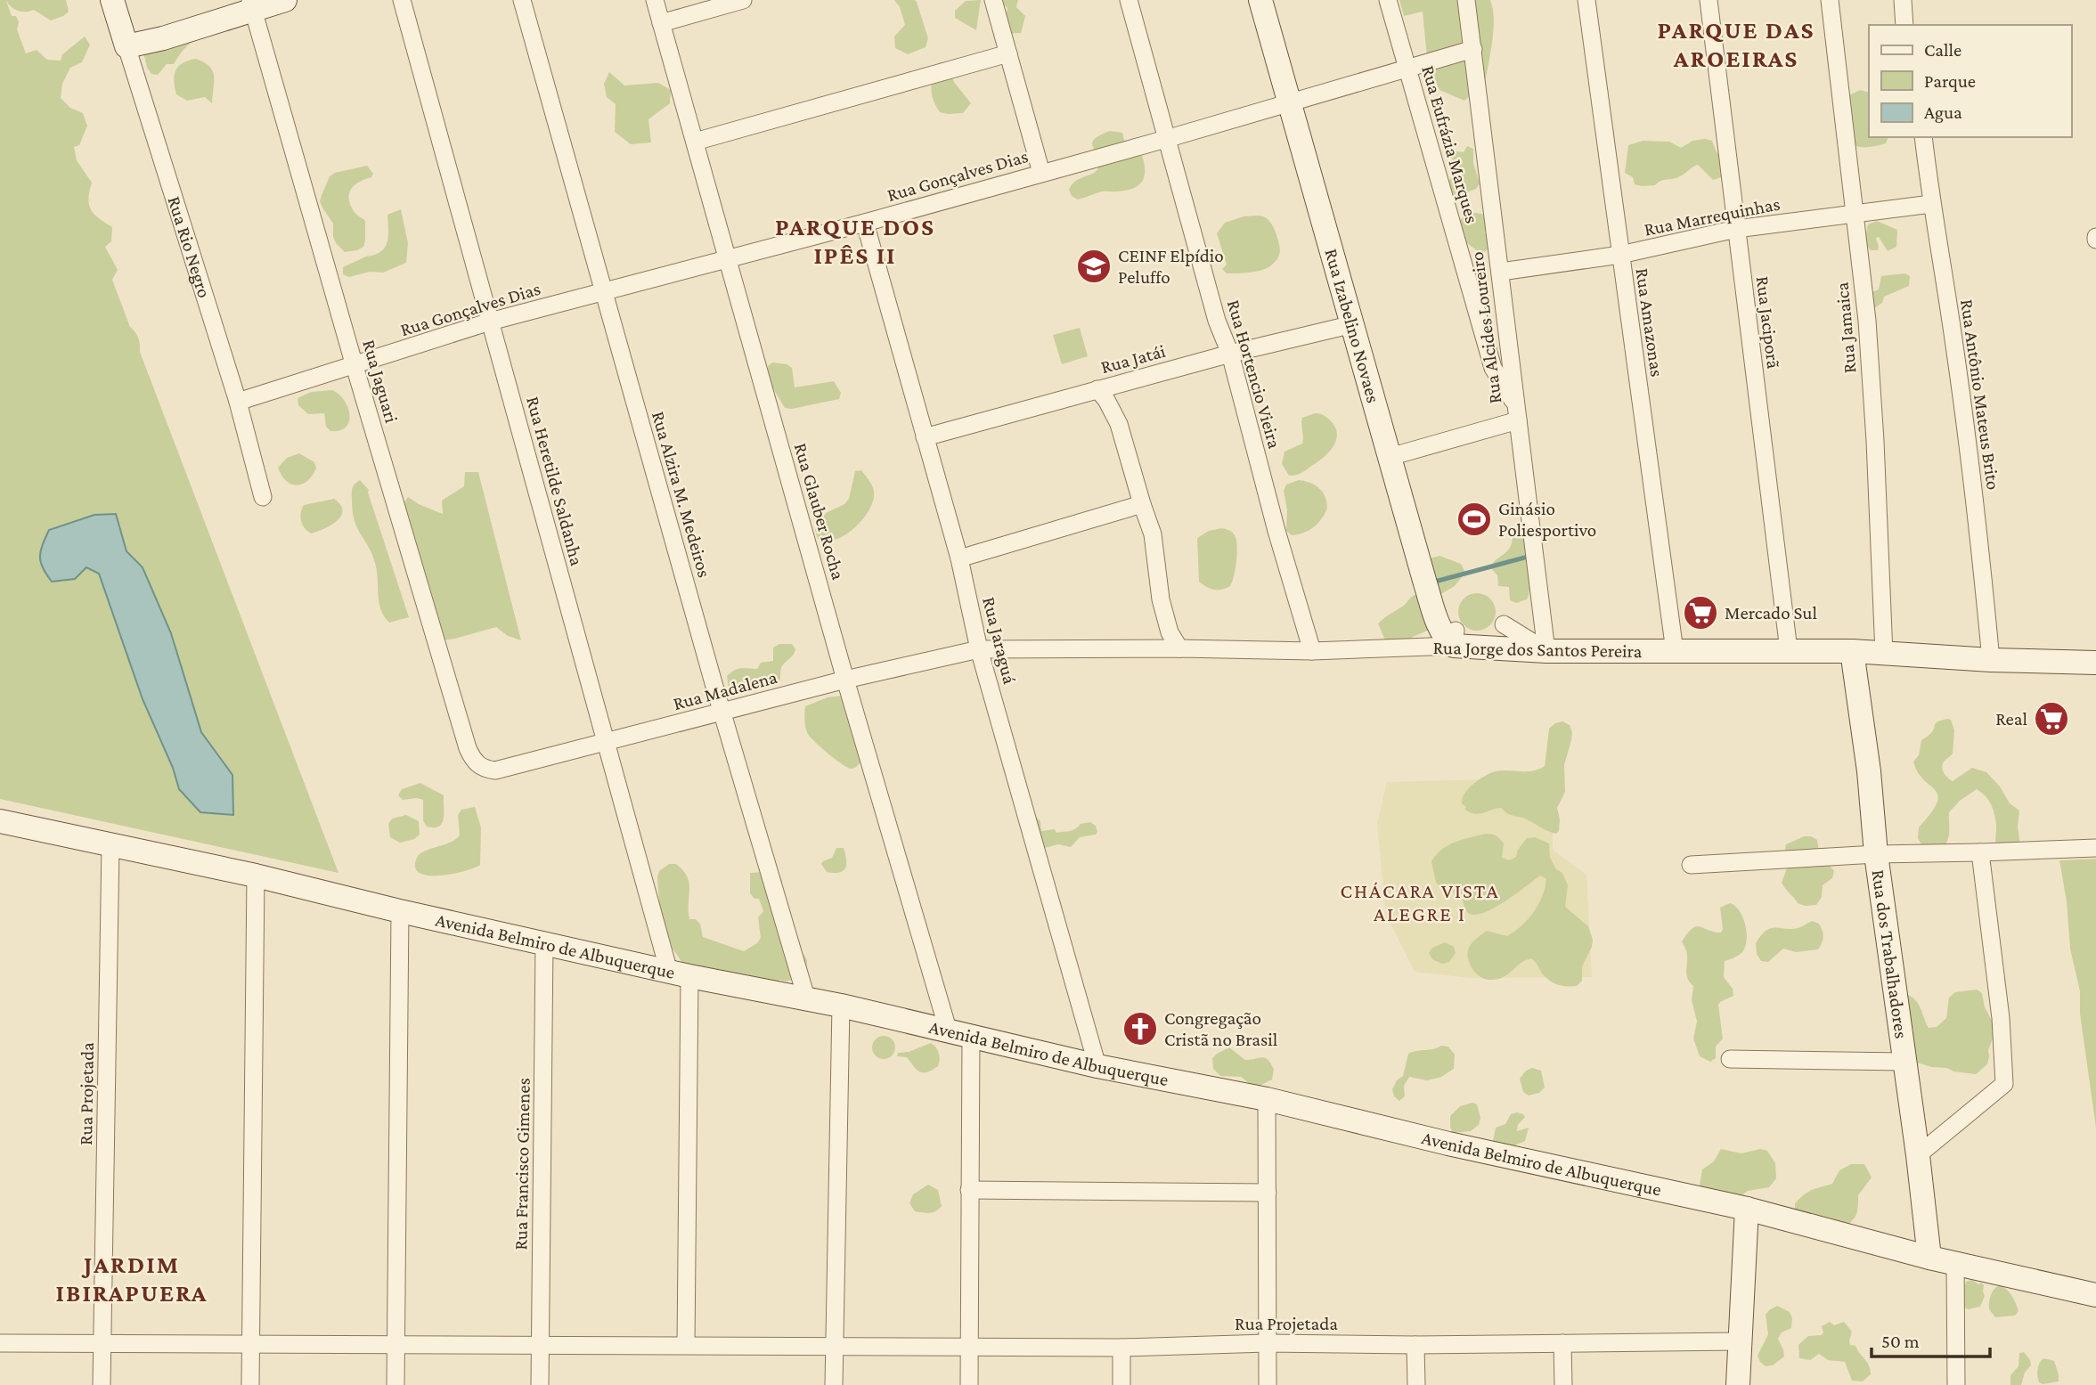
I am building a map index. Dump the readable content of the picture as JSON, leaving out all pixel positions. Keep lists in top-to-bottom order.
{
  "streets": {
    "street": [
      "Rua Eufrázia Marques",
      "Rua Gonçalves Dias",
      "Rua Marrequinhas",
      "Rua Rio Negro",
      "Rua Amazonas",
      "Rua Jaciporã",
      "Rua Izabelino Novaes",
      "Rua Alcides Loureiro",
      "Rua Jamaica",
      "Rua Jatái",
      "Rua Hortencio Vieira",
      "Rua Jaguari",
      "Rua Antônio Mateus Brito",
      "Rua Heretilde Saldanha",
      "Rua Alzira M. Medeiros",
      "Rua Glauber Rocha",
      "Rua Jaraguá",
      "Rua Jorge dos Santos Pereira",
      "Rua Madalena",
      "Avenida Belmiro de Albuquerque",
      "Rua dos Trabalhadores",
      "Rua Projetada",
      "Rua Francisco Gimenes"
    ]
  },
  "crossings": [
    ["Rua Eufrázia Marques", "Rua Gonçalves Dias"],
    ["Rua Eufrázia Marques", "Rua Alcides Loureiro"],
    ["Rua Gonçalves Dias", "Rua Rio Negro"],
    ["Rua Gonçalves Dias", "Rua Izabelino Novaes"],
    ["Rua Gonçalves Dias", "Rua Alcides Loureiro"],
    ["Rua Gonçalves Dias", "Rua Hortencio Vieira"],
    ["Rua Gonçalves Dias", "Rua Jaguari"],
    ["Rua Gonçalves Dias", "Rua Heretilde Saldanha"],
    ["Rua Gonçalves Dias", "Rua Alzira M. Medeiros"],
    ["Rua Gonçalves Dias", "Rua Glauber Rocha"],
    ["Rua Gonçalves Dias", "Rua Jaraguá"],
    ["Rua Marrequinhas", "Rua Amazonas"],
    ["Rua Marrequinhas", "Rua Jaciporã"],
    ["Rua Marrequinhas", "Rua Alcides Loureiro"],
    ["Rua Marrequinhas", "Rua Jamaica"],
    ["Rua Marrequinhas", "Rua Antônio Mateus Brito"],
    ["Rua Amazonas", "Rua Jorge dos Santos Pereira"],
    ["Rua Jaciporã", "Rua Jorge dos Santos Pereira"],
    ["Rua Izabelino Novaes", "Rua Jatái"],
    ["Rua Izabelino Novaes", "Rua Jorge dos Santos Pereira"],
    ["Rua Alcides Loureiro", "Rua Jorge dos Santos Pereira"],
    ["Rua Jamaica", "Rua Jorge dos Santos Pereira"],
    ["Rua Jatái", "Rua Hortencio Vieira"],
    ["Rua Jatái", "Rua Jaraguá"],
    ["Rua Hortencio Vieira", "Rua Jorge dos Santos Pereira"],
    ["Rua Jaguari", "Rua Madalena"],
    ["Rua Antônio Mateus Brito", "Rua Jorge dos Santos Pereira"],
    ["Rua Heretilde Saldanha", "Rua Madalena"],
    ["Rua Heretilde Saldanha", "Avenida Belmiro de Albuquerque"],
    ["Rua Alzira M. Medeiros", "Rua Madalena"],
    ["Rua Alzira M. Medeiros", "Avenida Belmiro de Albuquerque"],
    ["Rua Glauber Rocha", "Rua Madalena"],
    ["Rua Glauber Rocha", "Avenida Belmiro de Albuquerque"],
    ["Rua Glauber Rocha", "Rua Projetada"],
    ["Rua Jaraguá", "Rua Jorge dos Santos Pereira"],
    ["Rua Jaraguá", "Rua Madalena"],
    ["Rua Jaraguá", "Avenida Belmiro de Albuquerque"],
    ["Rua Jorge dos Santos Pereira", "Rua Madalena"],
    ["Rua Jorge dos Santos Pereira", "Rua dos Trabalhadores"],
    ["Avenida Belmiro de Albuquerque", "Rua dos Trabalhadores"],
    ["Avenida Belmiro de Albuquerque", "Rua Projetada"],
    ["Avenida Belmiro de Albuquerque", "Rua Francisco Gimenes"],
    ["Rua Projetada", "Rua Francisco Gimenes"]
  ],
  "districts": [
    "PARQUE DAS AROEIRAS",
    "PARQUE DOS IPÊS II",
    "CHÁCARA VISTA ALEGRE I",
    "JARDIM IBIRAPUERA"
  ],
  "places": {
    "school or university": ["CEINF Elpídio Peluffo"],
    "sports": ["Ginásio Poliesportivo"],
    "supermarket": ["Mercado Sul", "Real"],
    "church": ["Congregação Cristã no Brasil"]
  },
  "legend": ["Calle", "Parque", "Agua"],
  "scale_bar": "50 m"
}
